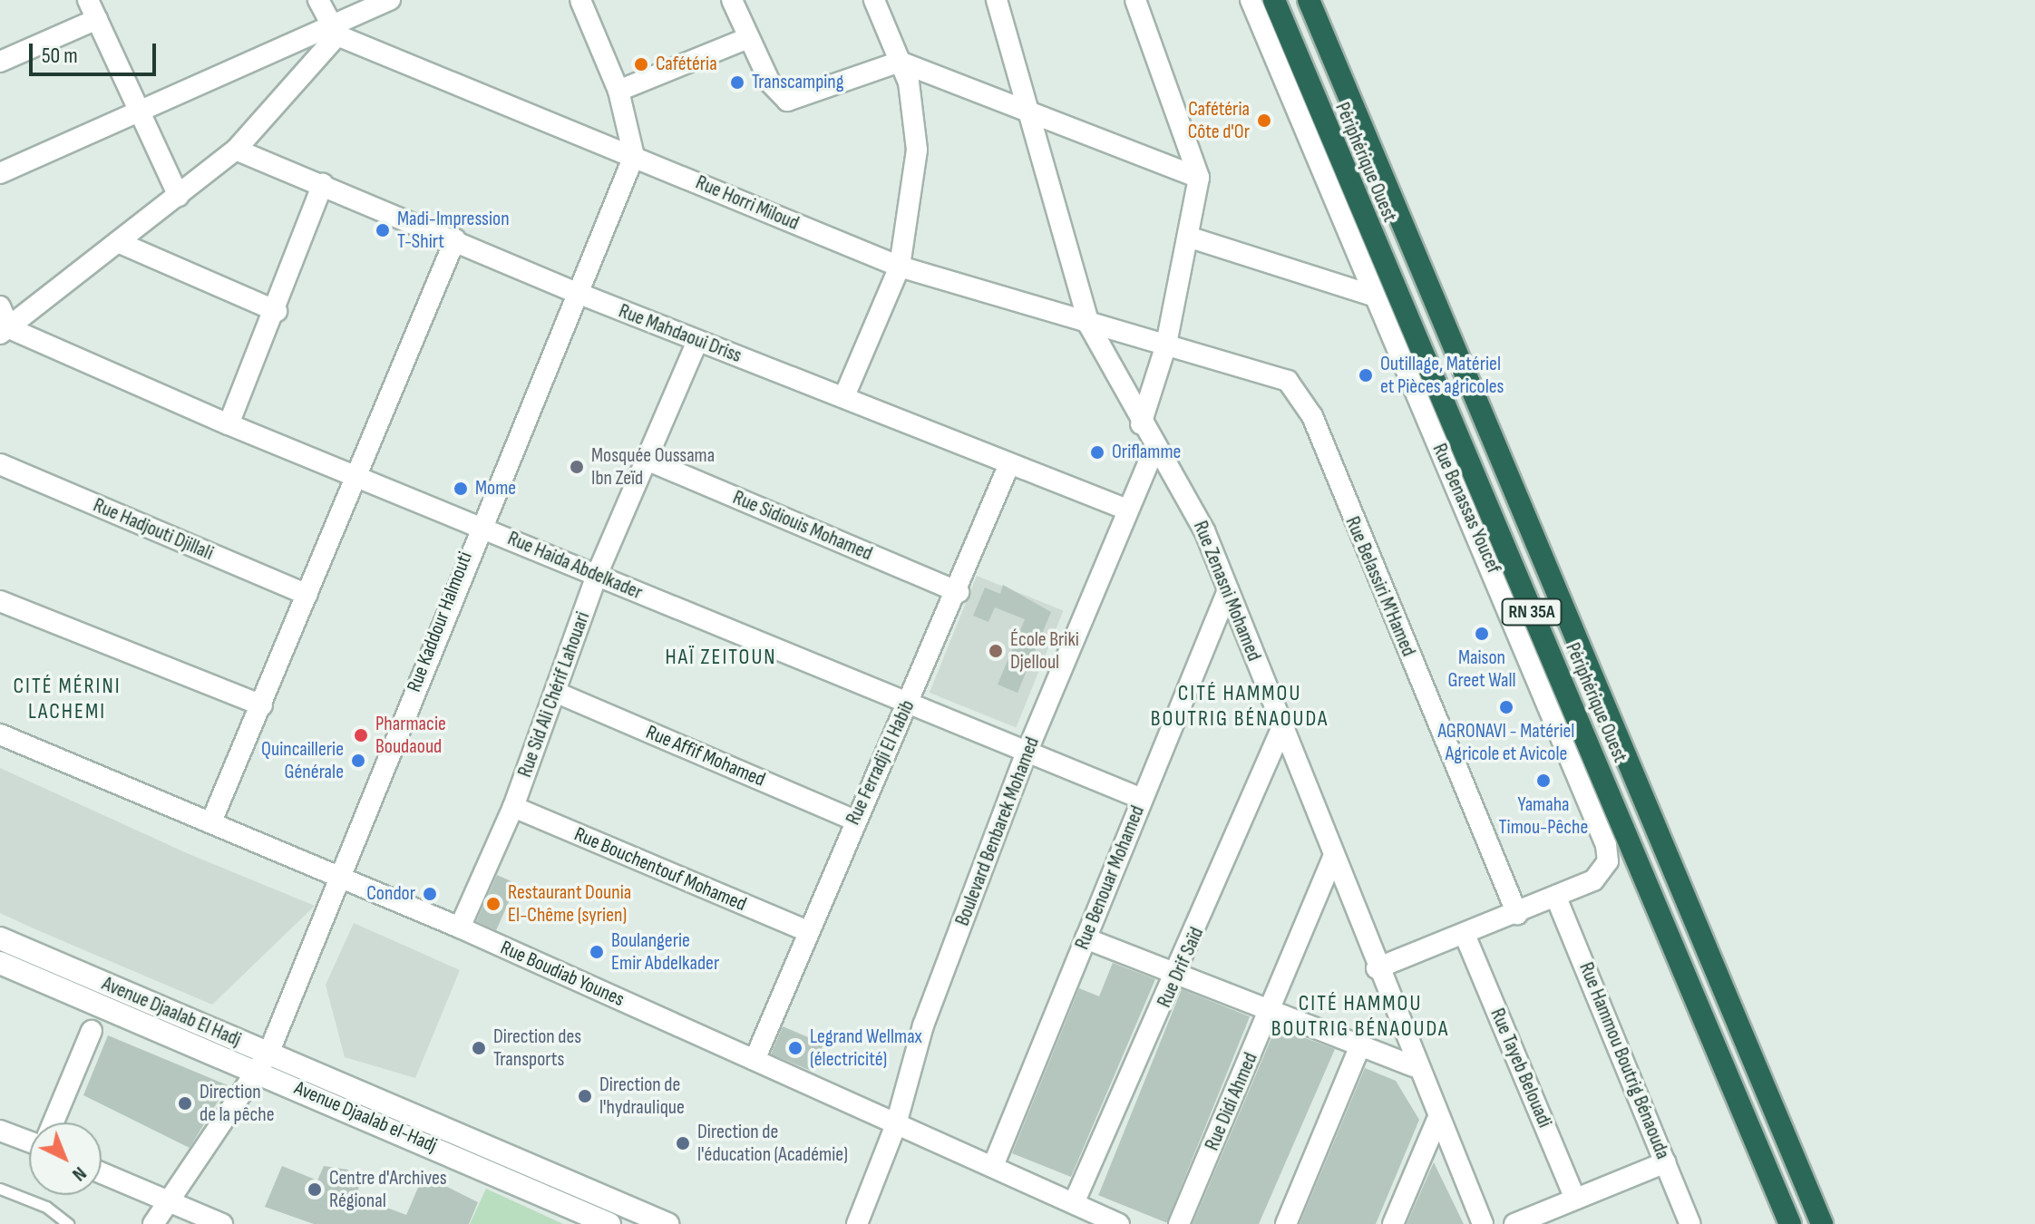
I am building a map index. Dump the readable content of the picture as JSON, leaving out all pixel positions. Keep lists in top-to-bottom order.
{
  "streets": {
    "highway": ["Périphérique Ouest", "RN 35A"],
    "main road": ["Avenue Djaalab El Hadj", "Avenue Djaalab el-Hadj"],
    "street": [
      "Rue Horri Miloud",
      "Rue Mahdaoui Driss",
      "Rue Benassas Youcef",
      "Rue Sidiouis Mohamed",
      "Rue Hadjouti Djillali",
      "Rue Haida Abdelkader",
      "Rue Belassiri M'Hamed",
      "Rue Zenasni Mohamed",
      "Rue Kaddour Halmouti",
      "Rue Sid Ali Chérif Lahouari",
      "Rue Affif Mohamed",
      "Rue Ferradji El Habib",
      "Boulevard Benbarek Mohamed",
      "Rue Bouchentouf Mohamed",
      "Rue Benouar Mohamed",
      "Rue Drif Saïd",
      "Rue Boudiab Younes",
      "Rue Hammou Boutrig Bénaouda",
      "Rue Tayeb Belouadi",
      "Rue Didi Ahmed"
    ]
  },
  "crossings": [
    ["Rue Horri Miloud", "Rue Belassiri M'Hamed"],
    ["Rue Horri Miloud", "Rue Zenasni Mohamed"],
    ["Rue Horri Miloud", "Rue Kaddour Halmouti"],
    ["Rue Mahdaoui Driss", "Rue Kaddour Halmouti"],
    ["Rue Mahdaoui Driss", "Rue Sid Ali Chérif Lahouari"],
    ["Rue Mahdaoui Driss", "Rue Ferradji El Habib"],
    ["Rue Mahdaoui Driss", "Boulevard Benbarek Mohamed"],
    ["Rue Benassas Youcef", "Rue Belassiri M'Hamed"],
    ["Rue Benassas Youcef", "Rue Zenasni Mohamed"],
    ["Rue Benassas Youcef", "Rue Hammou Boutrig Bénaouda"],
    ["Rue Benassas Youcef", "Rue Tayeb Belouadi"],
    ["Rue Sidiouis Mohamed", "Rue Sid Ali Chérif Lahouari"],
    ["Rue Sidiouis Mohamed", "Rue Ferradji El Habib"],
    ["Rue Haida Abdelkader", "Rue Kaddour Halmouti"],
    ["Rue Haida Abdelkader", "Rue Sid Ali Chérif Lahouari"],
    ["Rue Haida Abdelkader", "Rue Ferradji El Habib"],
    ["Rue Haida Abdelkader", "Boulevard Benbarek Mohamed"],
    ["Rue Haida Abdelkader", "Rue Benouar Mohamed"],
    ["Rue Zenasni Mohamed", "Boulevard Benbarek Mohamed"],
    ["Rue Zenasni Mohamed", "Rue Benouar Mohamed"],
    ["Rue Zenasni Mohamed", "Rue Drif Saïd"],
    ["Rue Zenasni Mohamed", "Rue Didi Ahmed"],
    ["Rue Kaddour Halmouti", "Rue Boudiab Younes"],
    ["Rue Kaddour Halmouti", "Avenue Djaalab El Hadj"],
    ["Rue Kaddour Halmouti", "Avenue Djaalab el-Hadj"],
    ["Rue Sid Ali Chérif Lahouari", "Rue Affif Mohamed"],
    ["Rue Sid Ali Chérif Lahouari", "Rue Bouchentouf Mohamed"],
    ["Rue Sid Ali Chérif Lahouari", "Rue Boudiab Younes"],
    ["Rue Affif Mohamed", "Rue Ferradji El Habib"],
    ["Rue Ferradji El Habib", "Rue Bouchentouf Mohamed"],
    ["Rue Ferradji El Habib", "Rue Boudiab Younes"],
    ["Boulevard Benbarek Mohamed", "Rue Boudiab Younes"],
    ["Rue Benouar Mohamed", "Rue Boudiab Younes"],
    ["Rue Drif Saïd", "Rue Boudiab Younes"],
    ["Avenue Djaalab El Hadj", "Avenue Djaalab el-Hadj"]
  ],
  "districts": [
    "HAÏ ZEITOUN",
    "CITÉ MÉRINI LACHEMI",
    "CITÉ HAMMOU BOUTRIG BÉNAOUDA",
    "CITÉ HAMMOU BOUTRIG BÉNAOUDA"
  ],
  "places": [
    "Cafétéria",
    "Transcamping",
    "Cafétéria Côte d'Or",
    "Madi-Impression T-Shirt",
    "Outillage, Matériel et Pièces agricoles",
    "Oriflamme",
    "Mosquée Oussama Ibn Zeïd",
    "Mome",
    "Maison Greet Wall",
    "École Briki Djelloul",
    "AGRONAVI - Matériel Agricole et Avicole",
    "Pharmacie Boudaoud",
    "Quincaillerie Générale",
    "Yamaha Timou-Pêche",
    "Condor",
    "Restaurant Dounia El-Chême (syrien)",
    "Boulangerie Emir Abdelkader",
    "Direction des Transports",
    "Legrand Wellmax (électricité)",
    "Direction de l'hydraulique",
    "Direction de la pêche",
    "Direction de l'éducation (Académie)",
    "Centre d'Archives Régional"
  ],
  "scale_bar": "50 m",
  "north": "bottom right"
}
